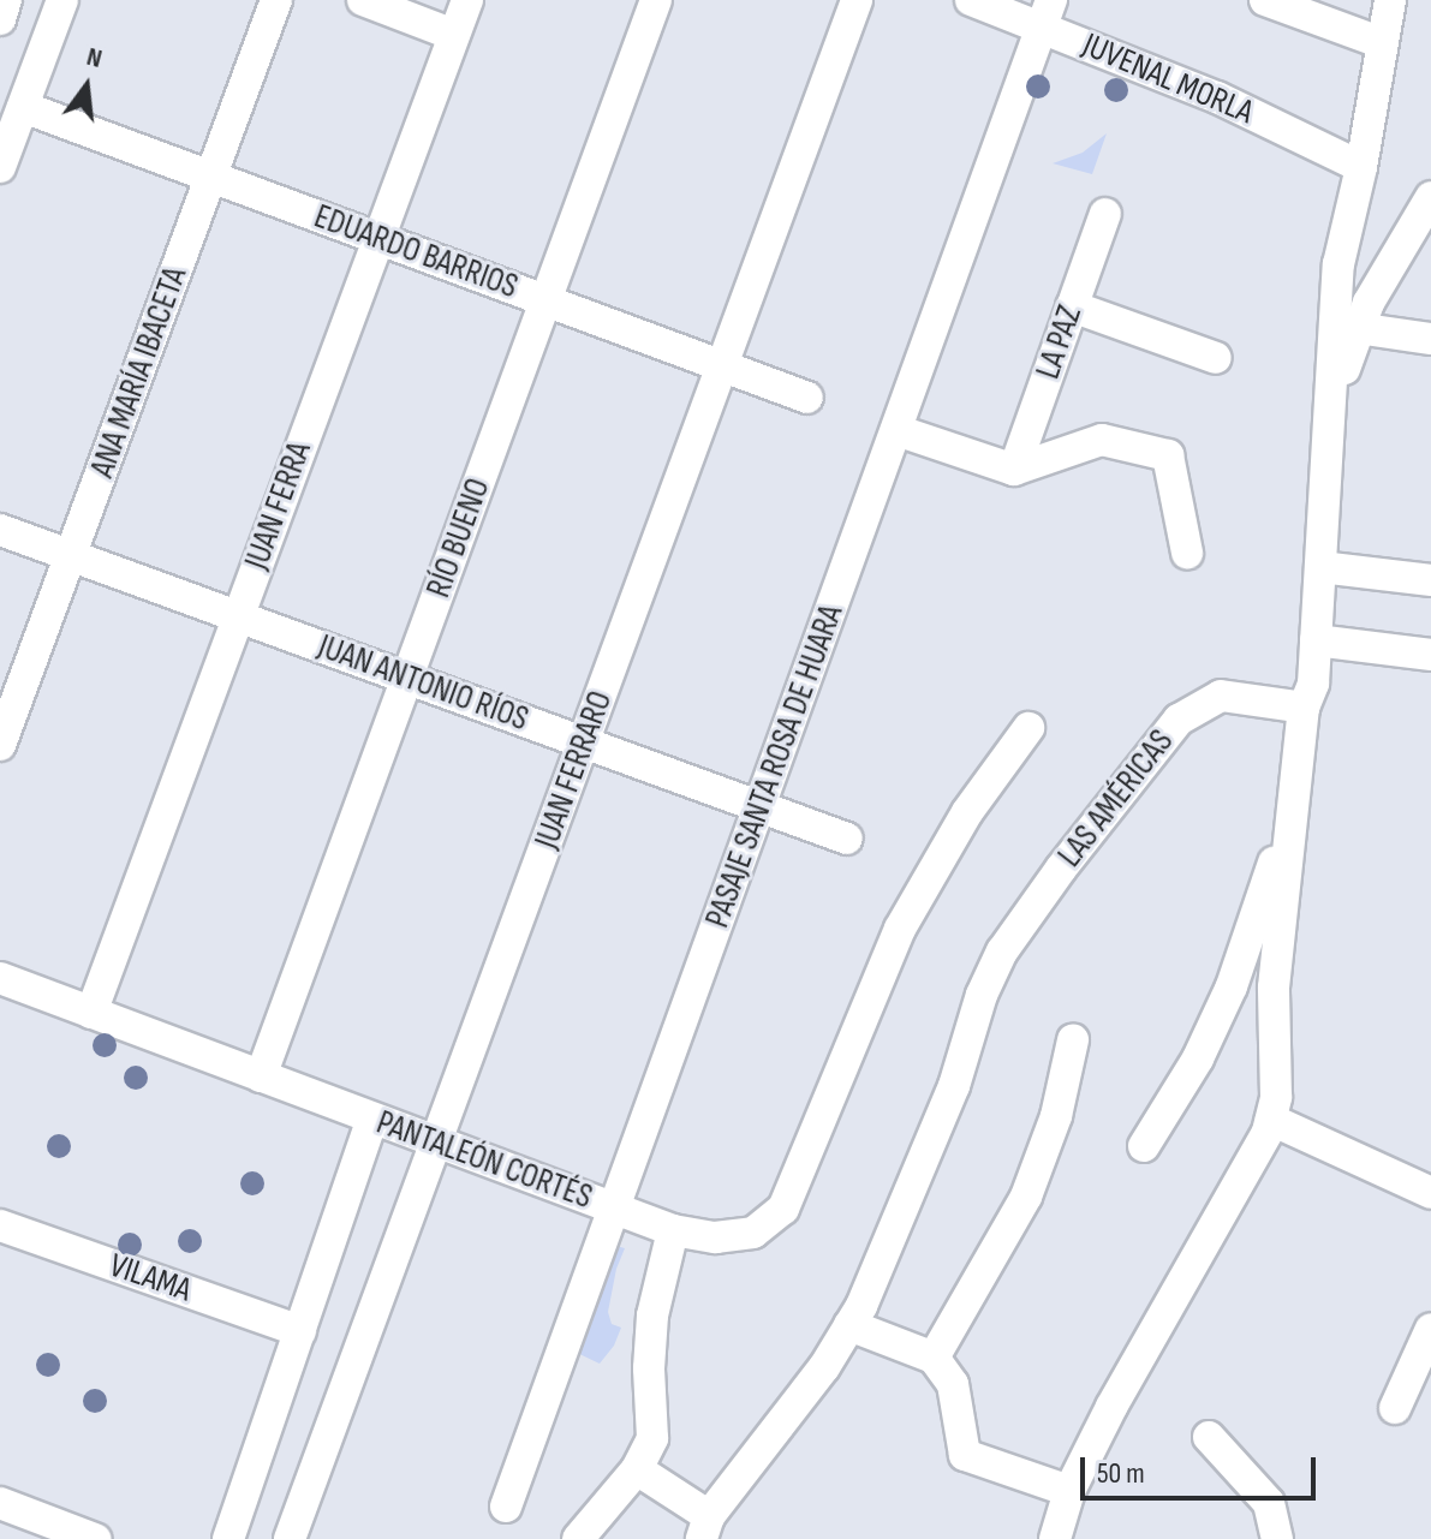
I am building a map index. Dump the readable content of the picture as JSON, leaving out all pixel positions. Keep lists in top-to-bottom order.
{
  "streets": {
    "street": [
      "JUVENAL MORLA",
      "EDUARDO BARRIOS",
      "LA PAZ",
      "ANA MARÍA IBACETA",
      "JUAN FERRA",
      "RÍO BUENO",
      "JUAN ANTONIO RÍOS",
      "PASAJE SANTA ROSA DE HUARA",
      "JUAN FERRARO",
      "LAS AMÉRICAS",
      "PANTALEÓN CORTÉS",
      "VILAMA"
    ]
  },
  "crossings": [
    ["JUVENAL MORLA", "PASAJE SANTA ROSA DE HUARA"],
    ["EDUARDO BARRIOS", "ANA MARÍA IBACETA"],
    ["EDUARDO BARRIOS", "JUAN FERRA"],
    ["EDUARDO BARRIOS", "RÍO BUENO"],
    ["EDUARDO BARRIOS", "JUAN FERRARO"],
    ["ANA MARÍA IBACETA", "JUAN ANTONIO RÍOS"],
    ["JUAN FERRA", "JUAN ANTONIO RÍOS"],
    ["JUAN FERRA", "PANTALEÓN CORTÉS"],
    ["RÍO BUENO", "JUAN ANTONIO RÍOS"],
    ["RÍO BUENO", "PANTALEÓN CORTÉS"],
    ["JUAN ANTONIO RÍOS", "PASAJE SANTA ROSA DE HUARA"],
    ["JUAN ANTONIO RÍOS", "JUAN FERRARO"],
    ["PASAJE SANTA ROSA DE HUARA", "PANTALEÓN CORTÉS"],
    ["JUAN FERRARO", "PANTALEÓN CORTÉS"]
  ],
  "scale_bar": "50 m",
  "north": "top"
}
